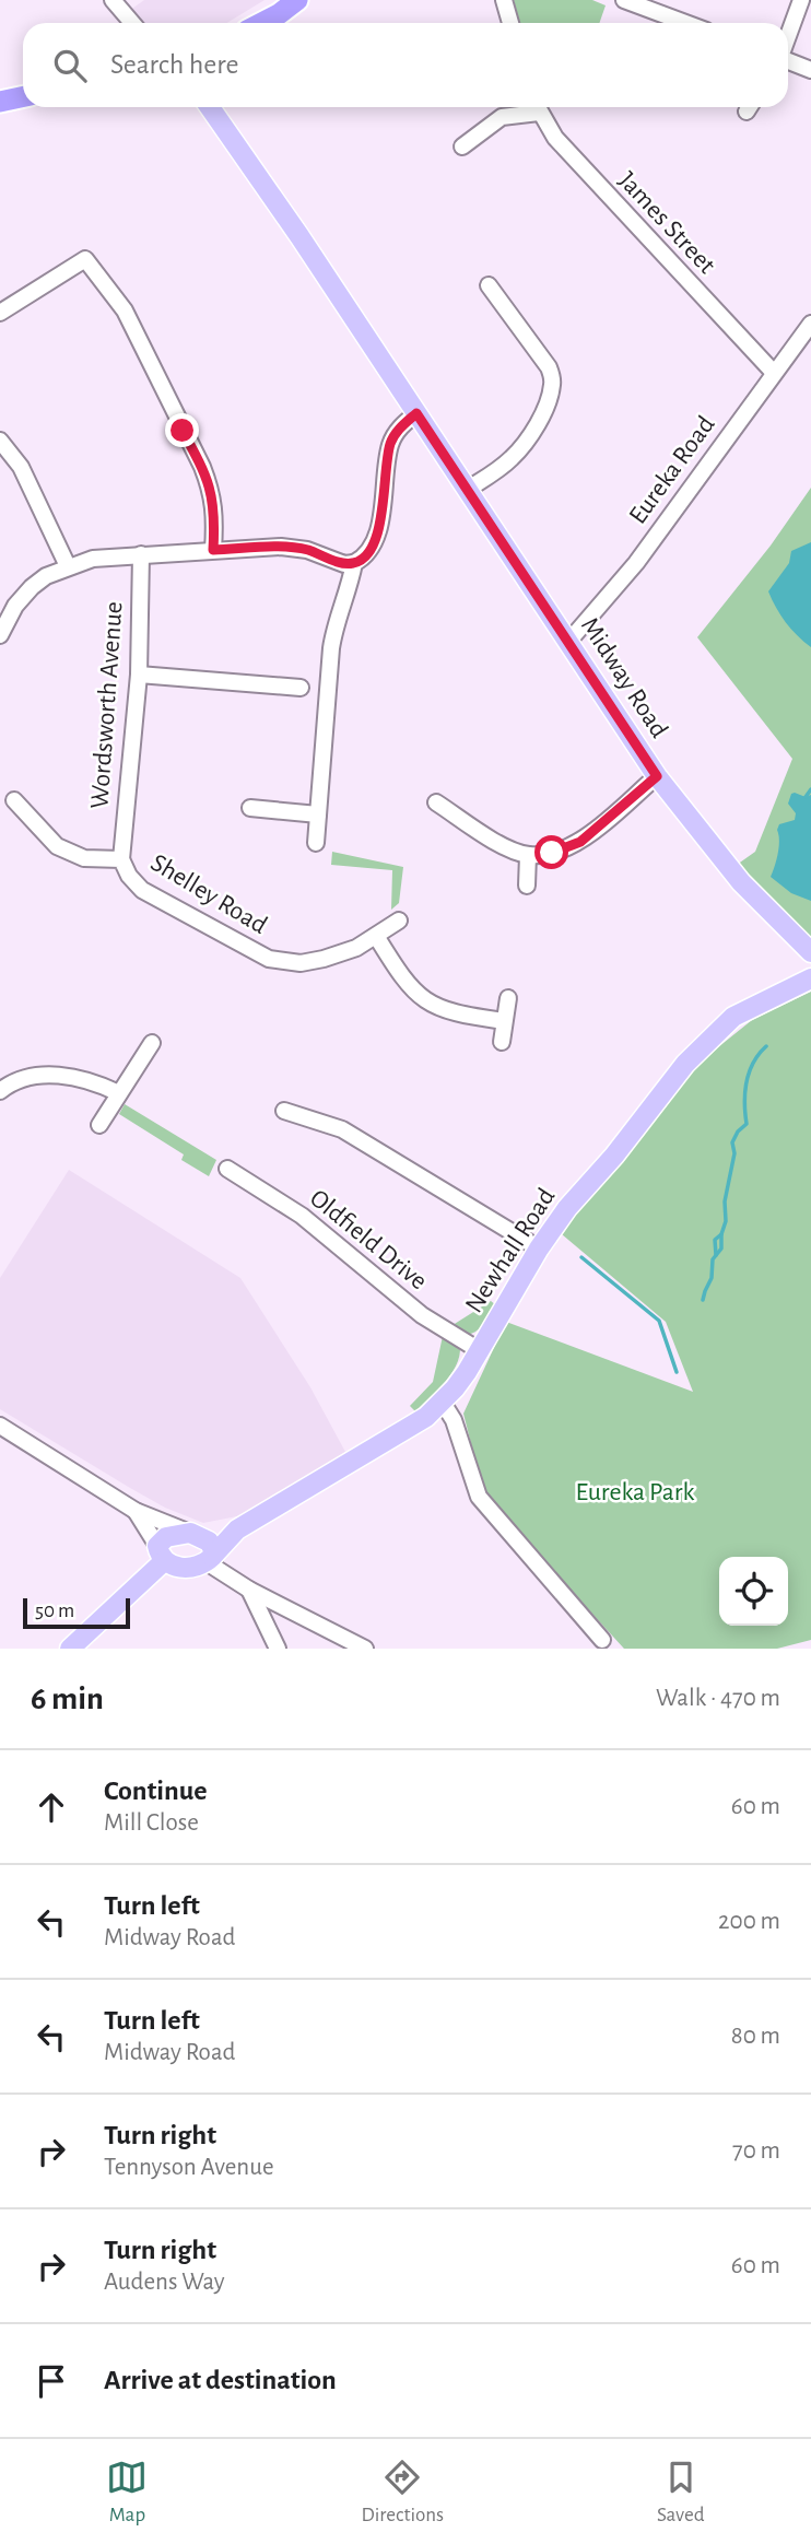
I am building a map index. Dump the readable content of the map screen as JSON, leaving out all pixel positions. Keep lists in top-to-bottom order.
{
  "streets": {
    "main road": ["Midway Road", "Newhall Road"],
    "street": [
      "James Street",
      "Eureka Road",
      "Wordsworth Avenue",
      "Shelley Road",
      "Oldfield Drive"
    ]
  },
  "crossings": [
    ["James Street", "Eureka Road"],
    ["Eureka Road", "Midway Road"],
    ["Wordsworth Avenue", "Shelley Road"],
    ["Oldfield Drive", "Newhall Road"]
  ],
  "parks": ["Eureka Park"],
  "scale_bar": "50 m",
  "page": {
    "search": "Search here",
    "scale": "50 m",
    "heading": ["6 min", "Walk · 470 m"],
    "list": [
      ["Continue", "Mill Close", "60 m"],
      ["Turn left", "Midway Road", "200 m"],
      ["Turn left", "Midway Road", "80 m"],
      ["Turn right", "Tennyson Avenue", "70 m"],
      ["Turn right", "Audens Way", "60 m"],
      "Arrive at destination"
    ],
    "nav": ["Map", "Directions", "Saved"]
  }
}
